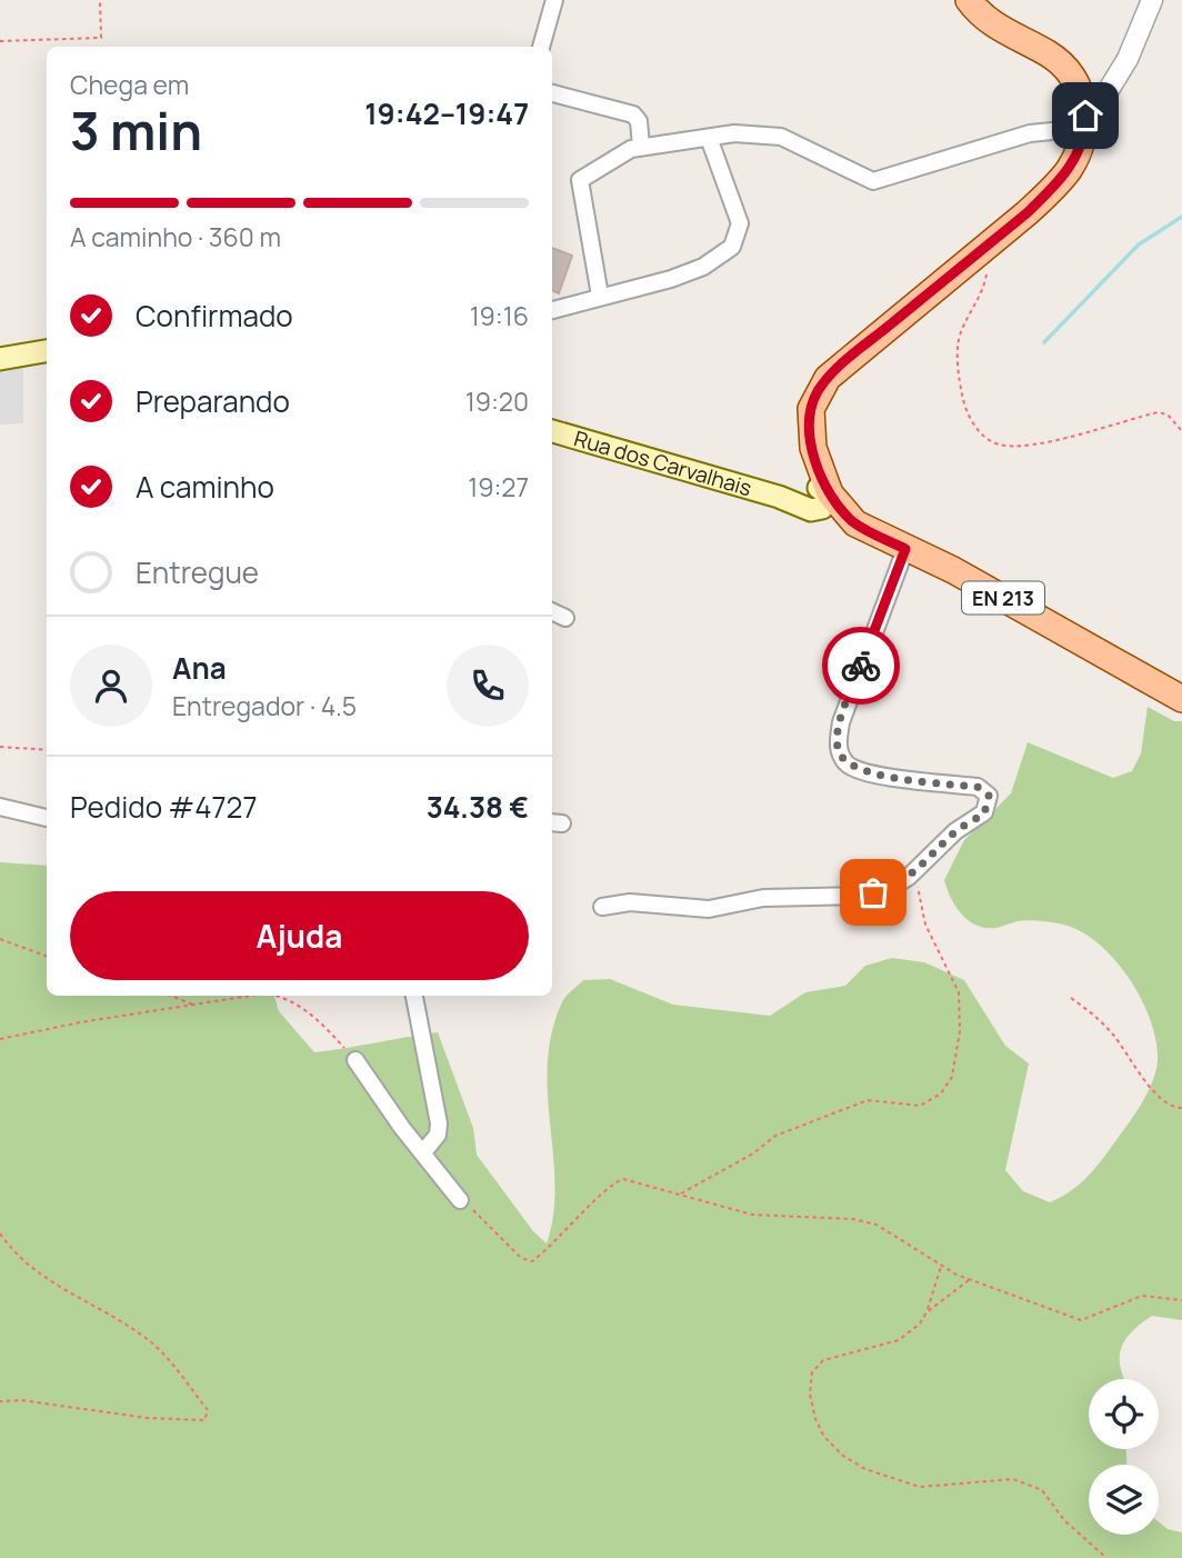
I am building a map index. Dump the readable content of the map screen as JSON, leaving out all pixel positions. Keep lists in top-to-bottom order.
{
  "streets": {
    "main road": ["Rua dos Carvalhais", "EN 213"]
  },
  "crossings": [
    ["Rua dos Carvalhais", "EN 213"]
  ],
  "page": {
    "heading": ["3 min", "Chega em", "19:42–19:47"],
    "panel": [
      "Ana",
      "Entregador · 4.5",
      "Pedido #4727",
      "34.38 €"
    ],
    "bar": "A caminho · 360 m",
    "list": [
      ["Confirmado", "19:16"],
      ["Preparando", "19:20"],
      ["A caminho", "19:27"],
      "Entregue"
    ],
    "buttons": "Ajuda"
  }
}
